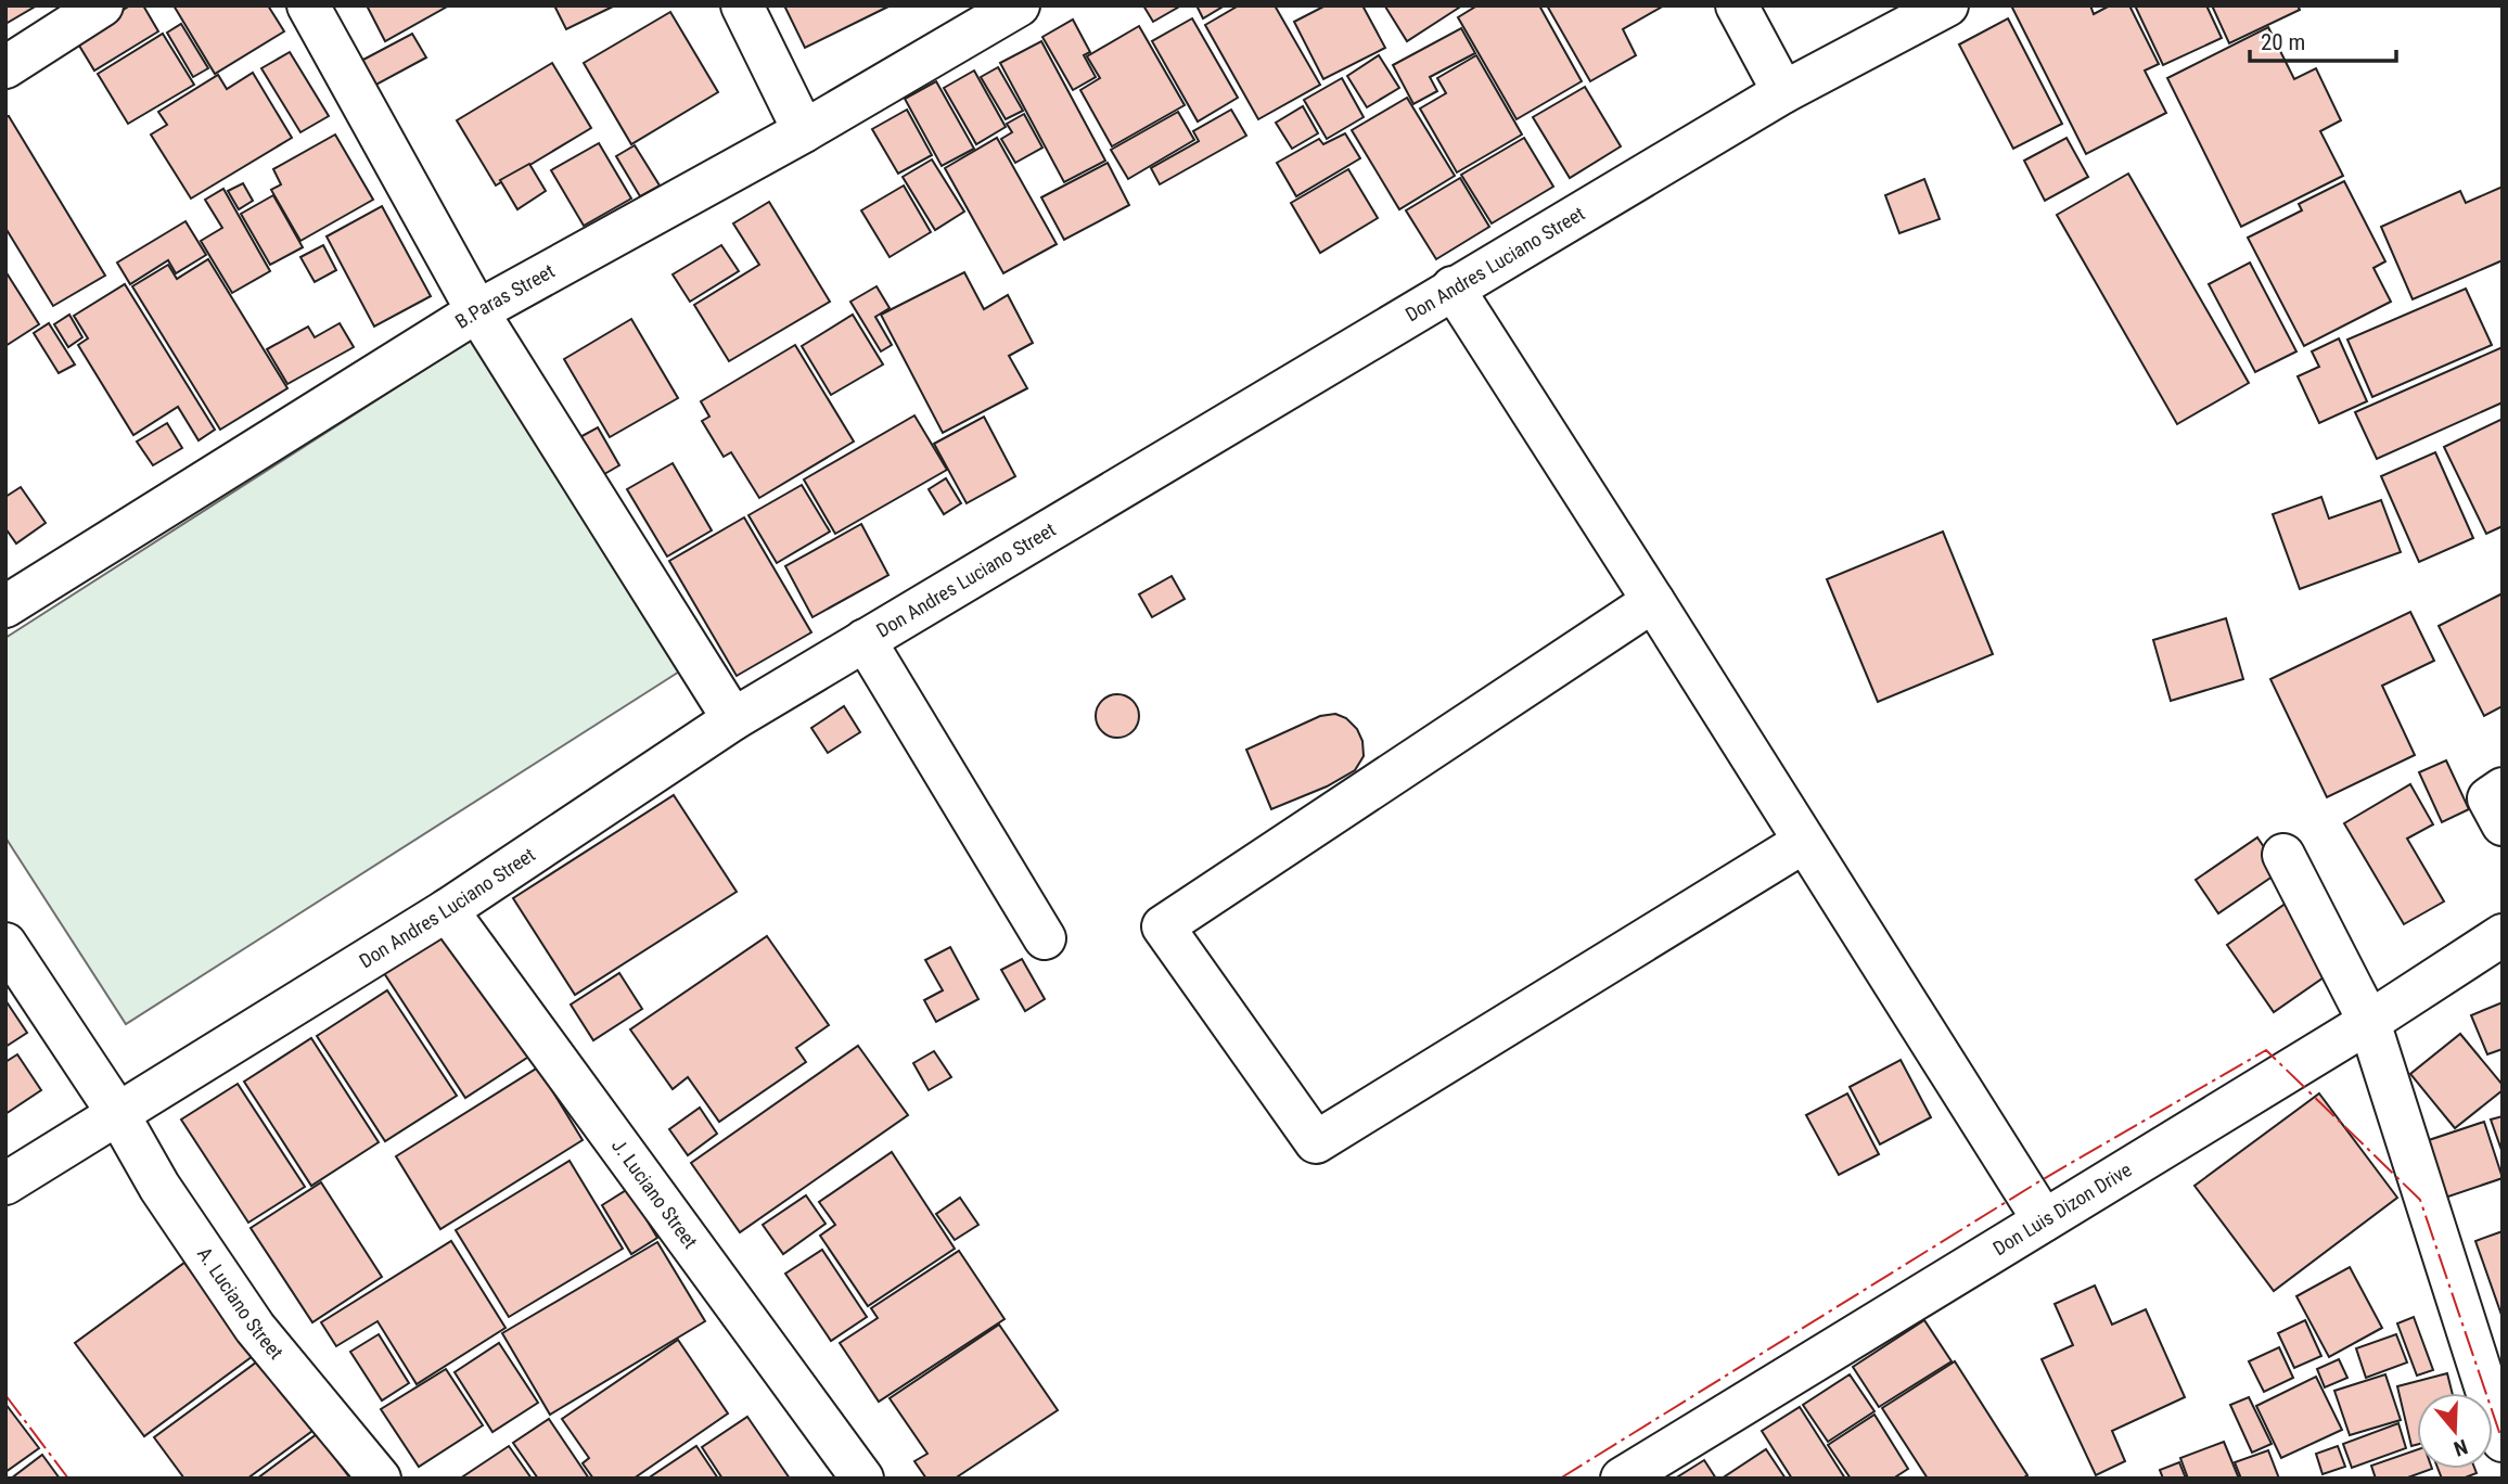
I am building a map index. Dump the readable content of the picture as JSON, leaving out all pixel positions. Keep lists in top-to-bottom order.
{
  "streets": {
    "street": [
      "Don Andres Luciano Street",
      "B.Paras Street",
      "J. Luciano Street",
      "Don Luis Dizon Drive",
      "A. Luciano Street"
    ]
  },
  "crossings": [
    ["Don Andres Luciano Street", "J. Luciano Street"],
    ["Don Andres Luciano Street", "A. Luciano Street"]
  ],
  "scale_bar": "20 m",
  "north": "bottom"
}
